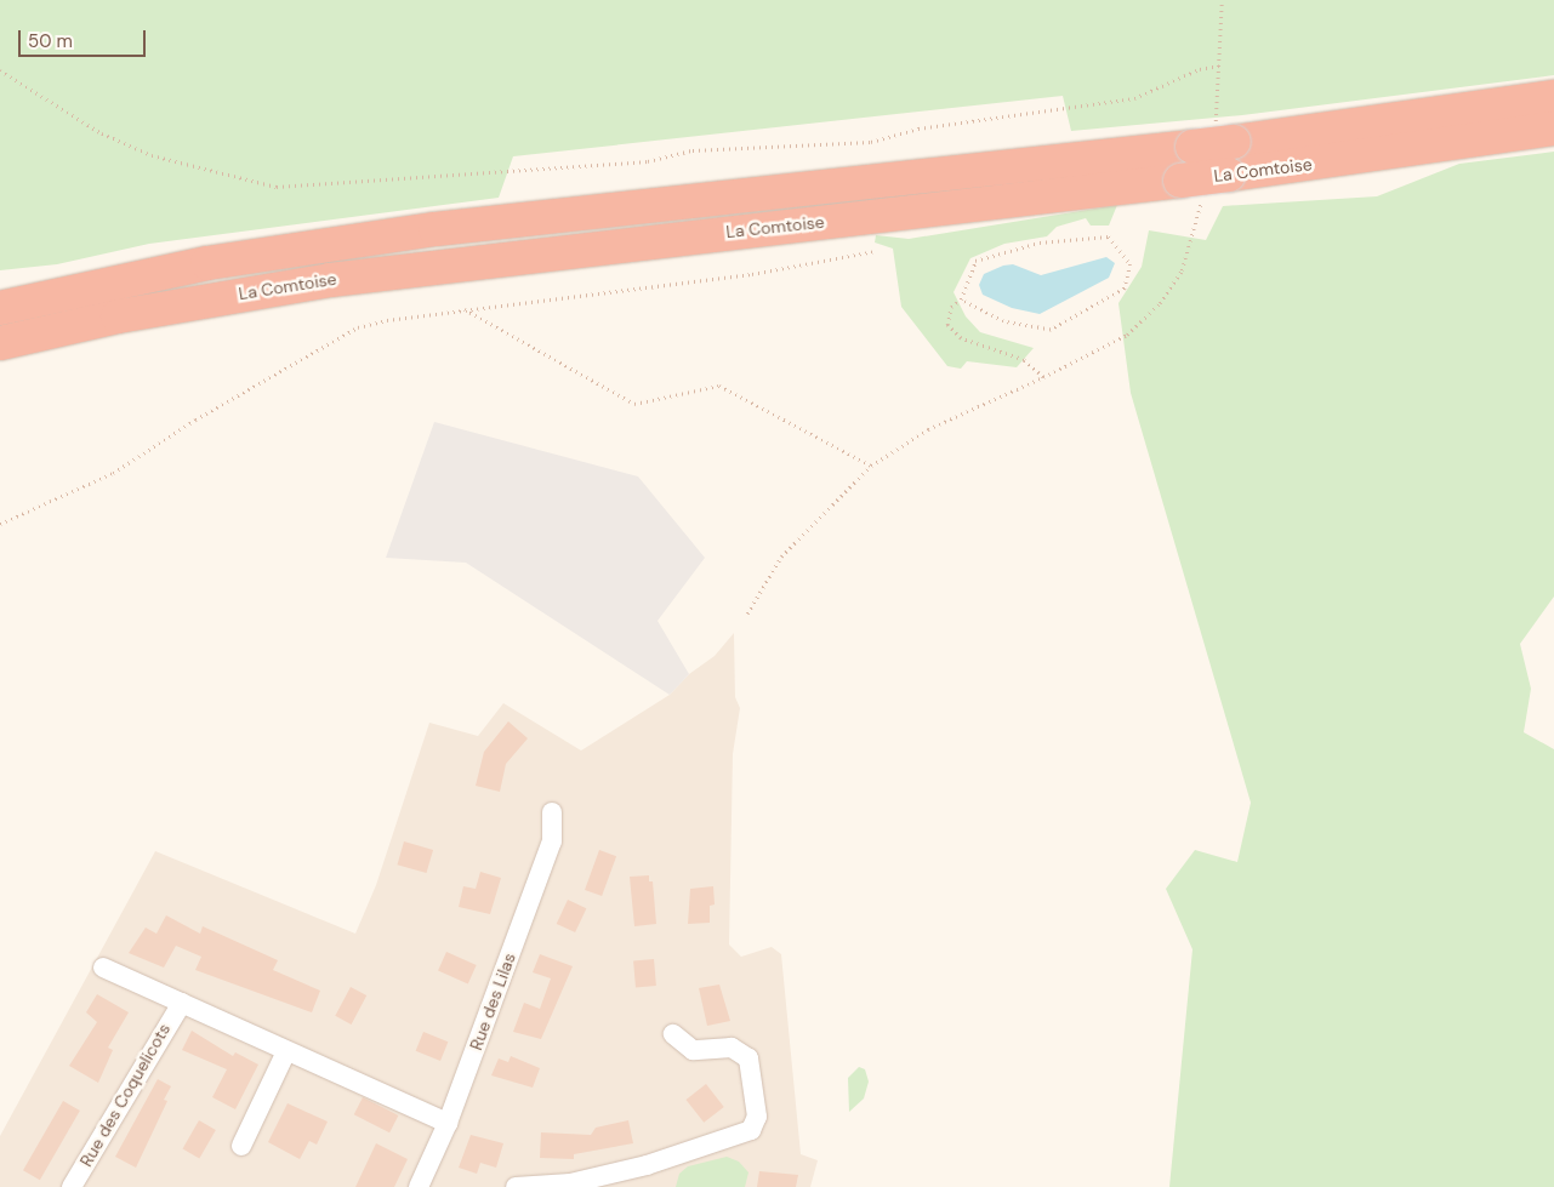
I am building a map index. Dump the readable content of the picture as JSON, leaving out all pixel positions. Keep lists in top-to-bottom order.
{
  "streets": {
    "highway": ["La Comtoise"],
    "street": ["Rue des Lilas", "Rue des Coquelicots"]
  },
  "scale_bar": "50 m"
}
